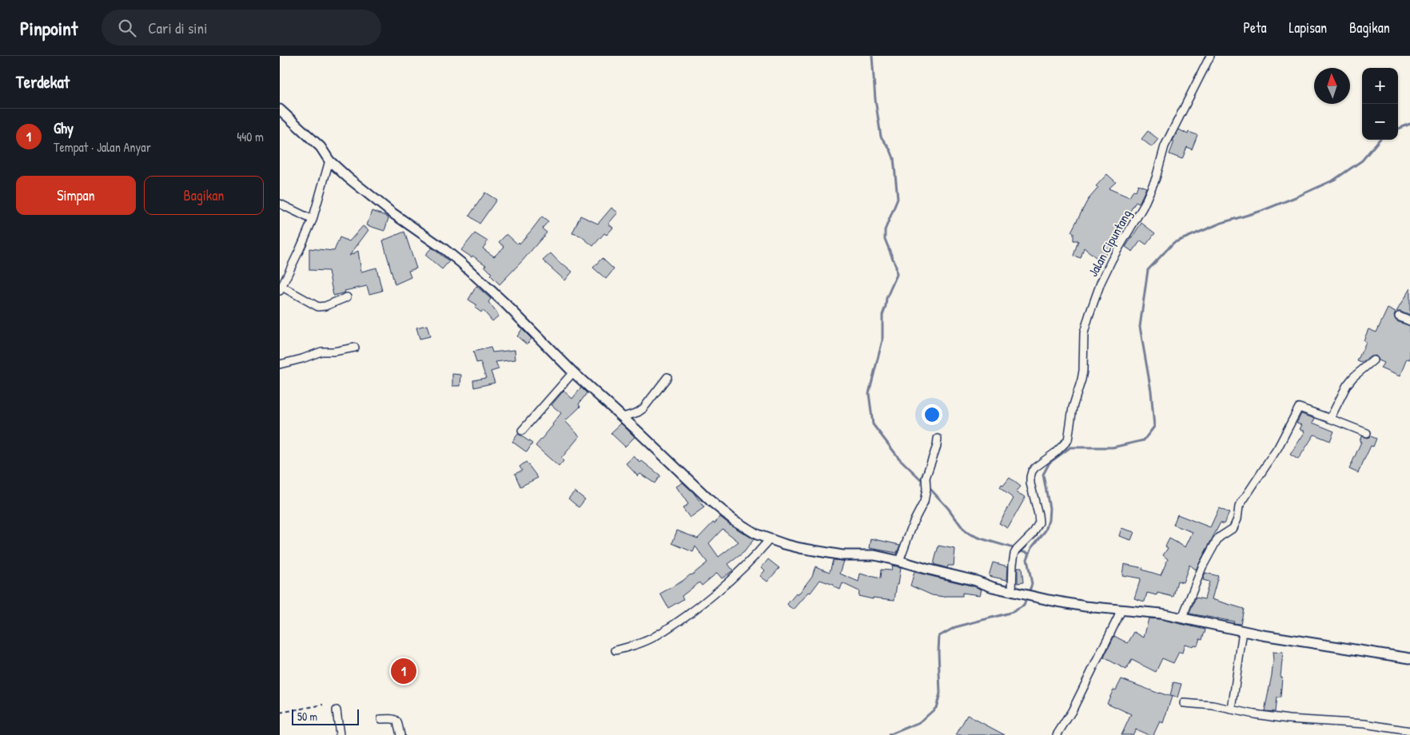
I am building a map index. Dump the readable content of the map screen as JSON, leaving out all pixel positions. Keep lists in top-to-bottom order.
{
  "streets": {
    "street": ["Jalan Cipuntang"]
  },
  "scale_bar": "50 m",
  "north": "top",
  "page": {
    "header": "Pinpoint",
    "search": "Cari di sini",
    "nav": ["Peta", "Lapisan", "Bagikan"],
    "heading": "Terdekat",
    "map_buttons": ["+", "−"],
    "list": [
      {
        "mark": "1",
        "name": "Ghy",
        "note": "Tempat · Jalan Anyar",
        "value": "440 m"
      }
    ],
    "buttons": ["Simpan", "Bagikan"],
    "pins": "1",
    "scale": "50 m"
  }
}
